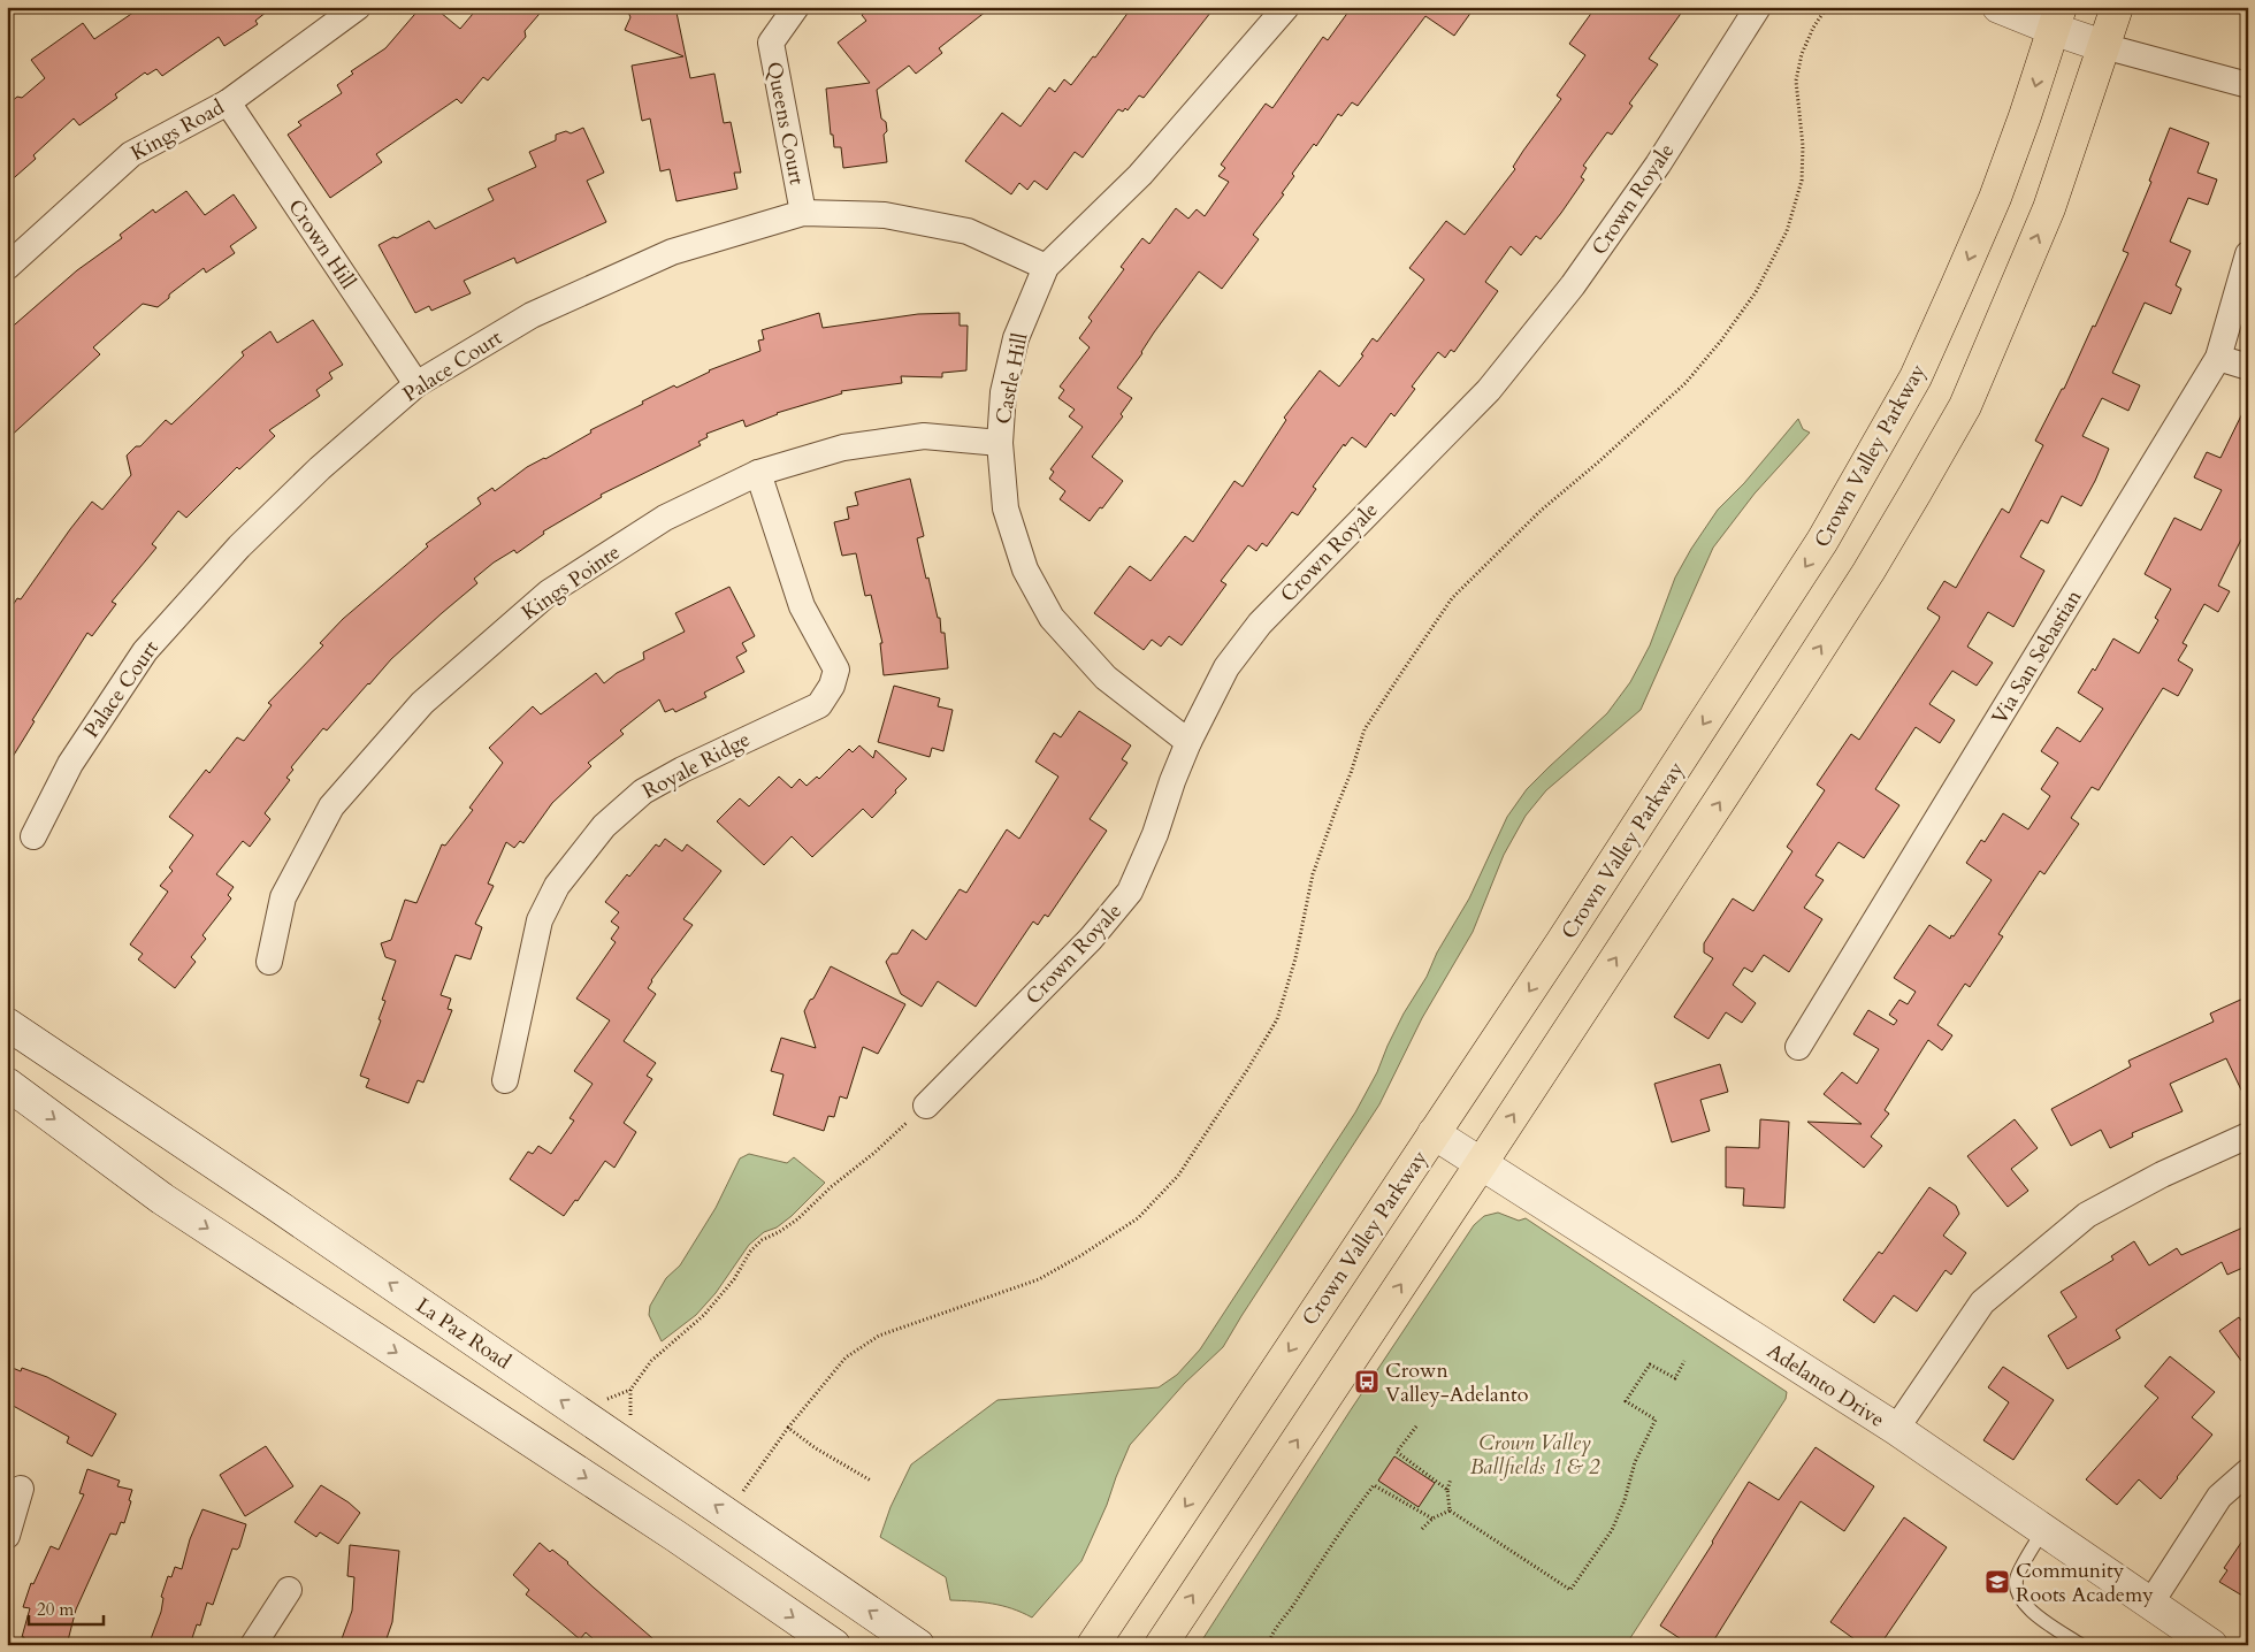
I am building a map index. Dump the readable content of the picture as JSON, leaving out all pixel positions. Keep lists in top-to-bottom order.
{
  "streets": {
    "main road": ["Crown Valley Parkway", "La Paz Road", "Adelanto Drive"],
    "street": [
      "Queens Court",
      "Kings Road",
      "Crown Royale",
      "Crown Hill",
      "Palace Court",
      "Castle Hill",
      "Kings Pointe",
      "Via San Sebastian",
      "Royale Ridge"
    ]
  },
  "crossings": [
    ["Queens Court", "Palace Court"],
    ["Kings Road", "Crown Hill"],
    ["Crown Royale", "Castle Hill"],
    ["Crown Hill", "Palace Court"],
    ["Palace Court", "Castle Hill"],
    ["Castle Hill", "Kings Pointe"],
    ["Crown Valley Parkway", "Adelanto Drive"],
    ["Kings Pointe", "Royale Ridge"]
  ],
  "parks": ["Crown Valley Ballfields 1 & 2"],
  "places": {
    "bus stop": ["Crown Valley-Adelanto"],
    "school or university": ["Community Roots Academy"]
  },
  "scale_bar": "20 m"
}
